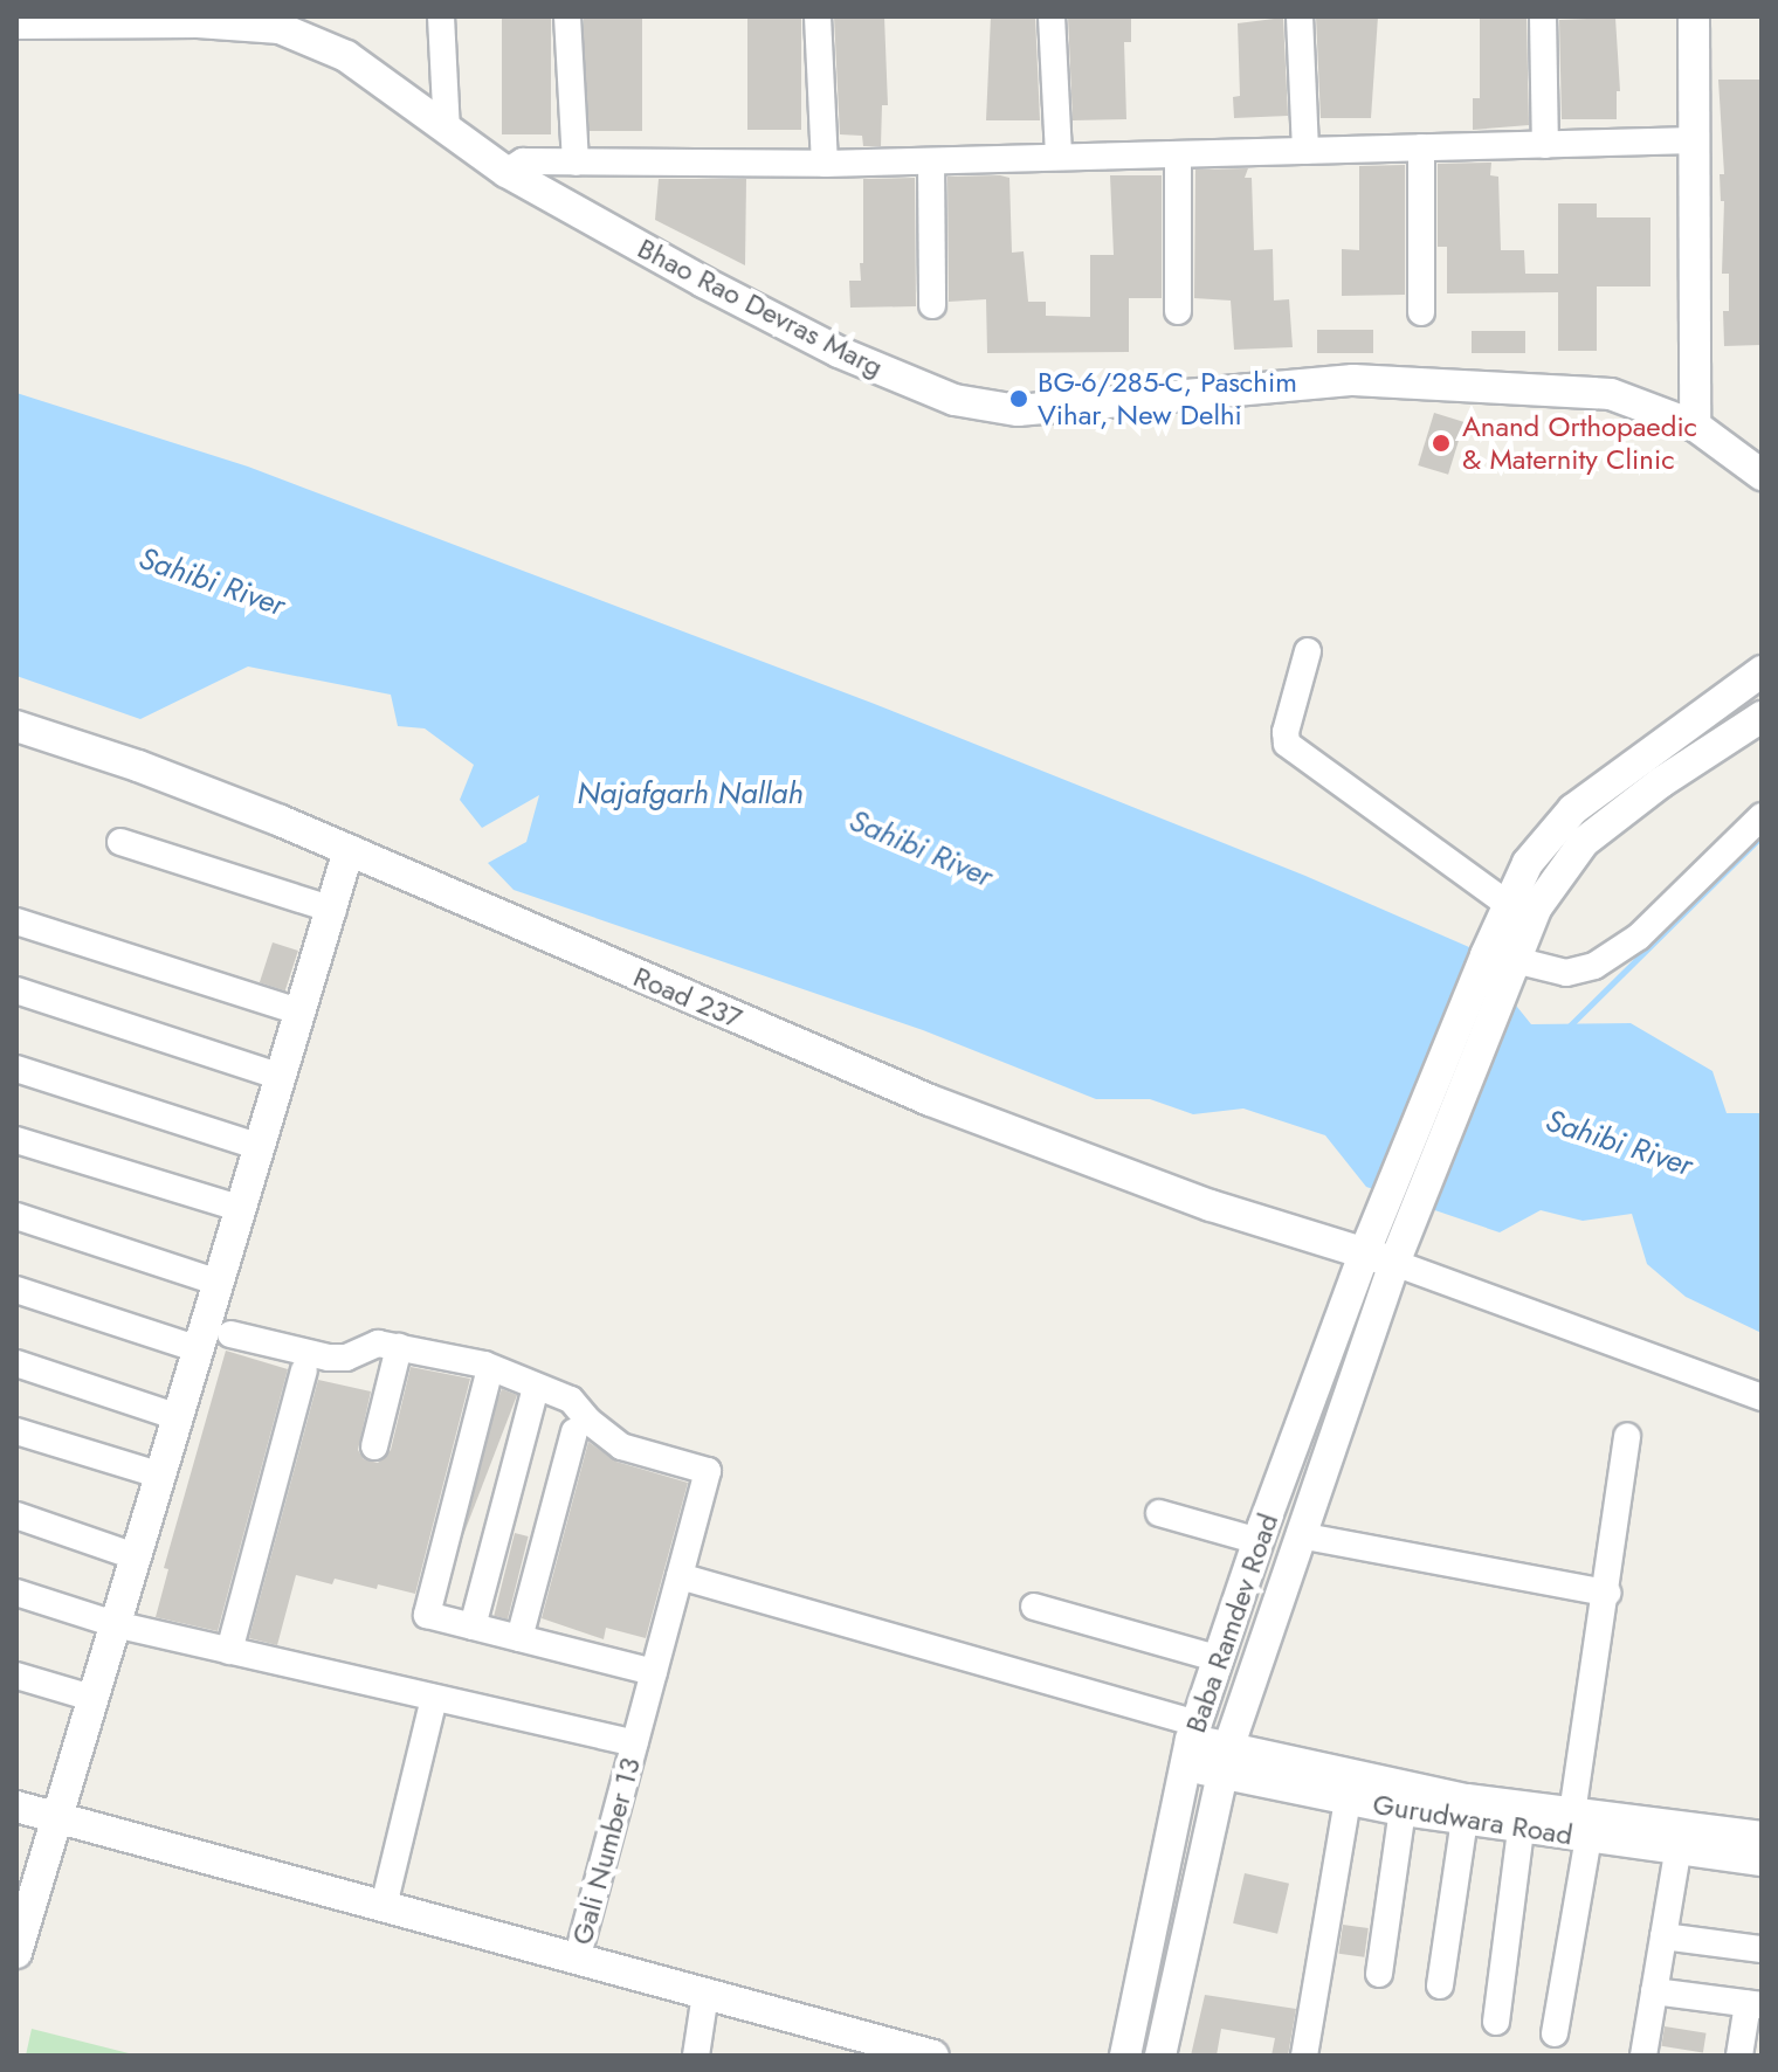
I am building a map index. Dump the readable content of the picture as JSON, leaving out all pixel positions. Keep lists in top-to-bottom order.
{
  "streets": {
    "street": [
      "Bhao Rao Devras Marg",
      "Road 237",
      "Baba Ramdev Road",
      "Gurudwara Road",
      "Gali Number 13"
    ]
  },
  "crossings": [
    ["Road 237", "Baba Ramdev Road"],
    ["Baba Ramdev Road", "Gurudwara Road"]
  ],
  "water": ["Sahibi River", "Najafgarh Nallah"],
  "places": ["BG-6/285-C, Paschim Vihar, New Delhi", "Anand Orthopaedic & Maternity Clinic"]
}
